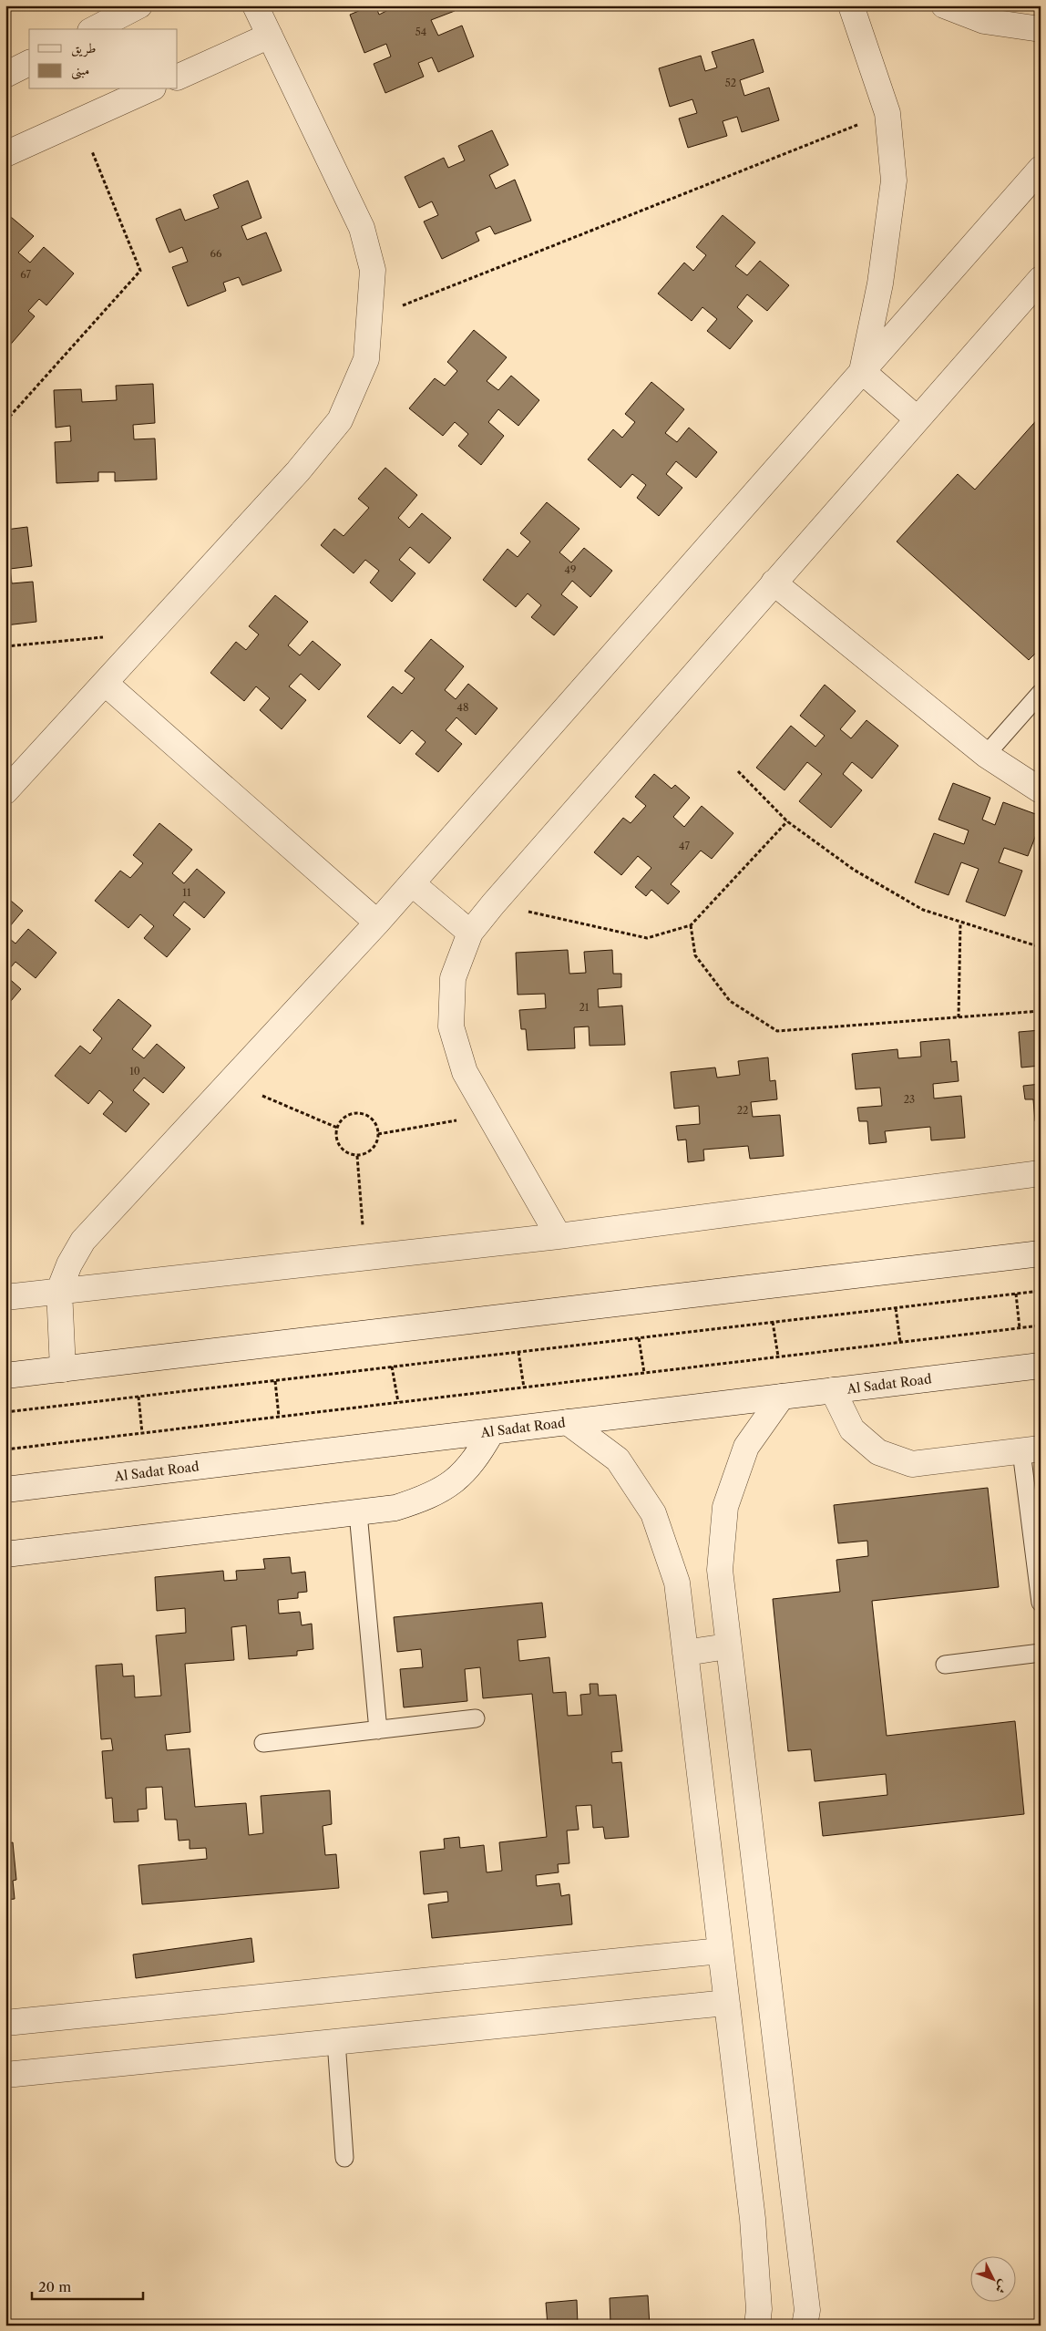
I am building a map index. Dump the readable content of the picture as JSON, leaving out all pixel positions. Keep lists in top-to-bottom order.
{
  "streets": {
    "street": ["Al Sadat Road"]
  },
  "house_numbers": [
    "54",
    "52",
    "66",
    "67",
    "49",
    "48",
    "47",
    "11",
    "21",
    "10",
    "23",
    "22"
  ],
  "legend": ["طريق", "مبنى"],
  "scale_bar": "20 m",
  "north": "bottom right"
}
